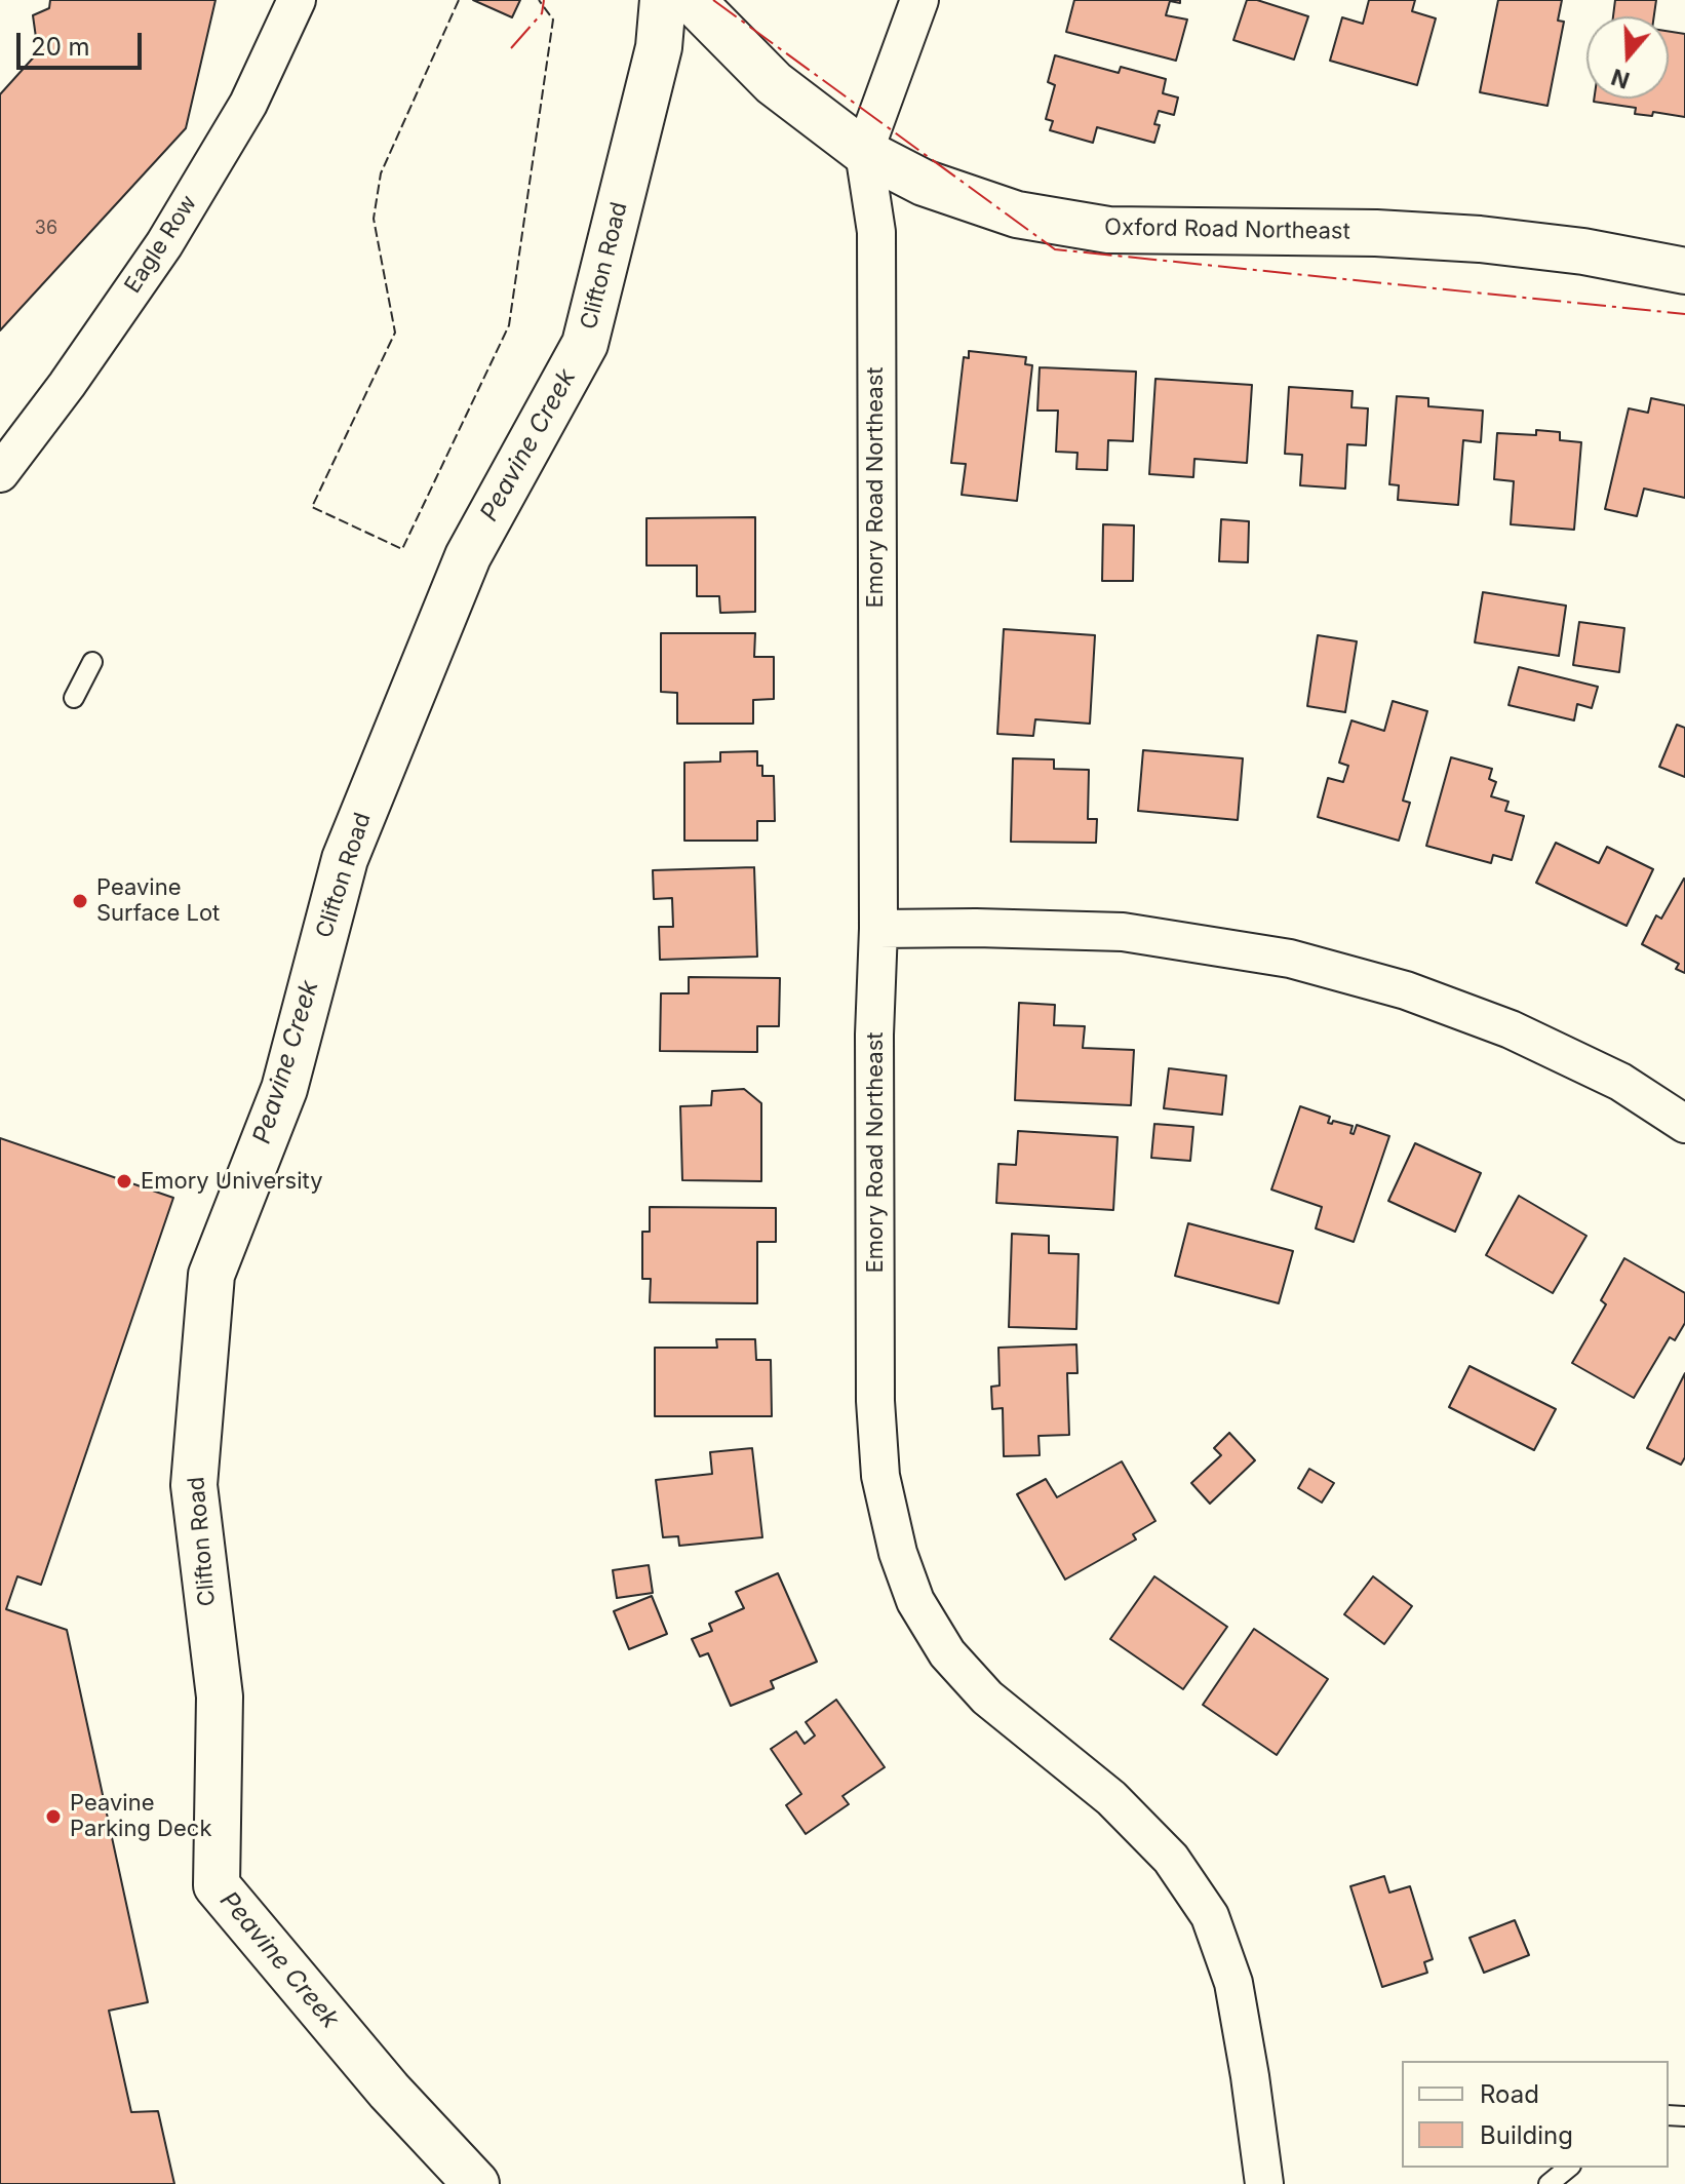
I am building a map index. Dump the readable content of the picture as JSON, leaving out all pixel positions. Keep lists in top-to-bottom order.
{
  "streets": {
    "main road": ["Oxford Road Northeast", "Clifton Road"],
    "street": ["Eagle Row", "Emory Road Northeast"]
  },
  "crossings": [
    ["Oxford Road Northeast", "Emory Road Northeast"]
  ],
  "water": ["Peavine Creek"],
  "places": ["Peavine Surface Lot", "Emory University", "Peavine Parking Deck"],
  "house_numbers": ["36"],
  "legend": ["Road", "Building"],
  "scale_bar": "20 m",
  "north": "bottom"
}
